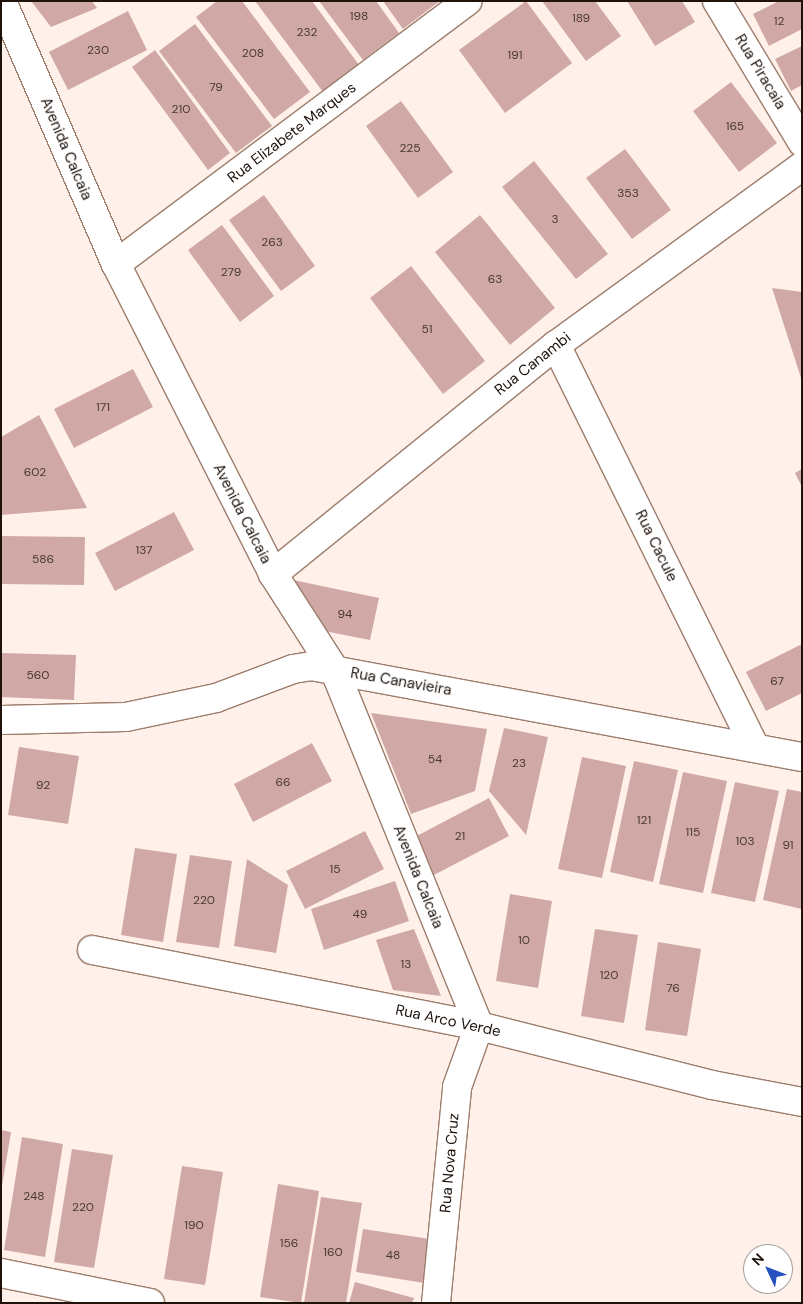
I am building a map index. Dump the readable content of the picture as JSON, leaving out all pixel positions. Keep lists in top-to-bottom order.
{
  "streets": {
    "street": [
      "Rua Piracaia",
      "Rua Elizabete Marques",
      "Avenida Calcaia",
      "Rua Canambi",
      "Rua Cacule",
      "Rua Canavieira",
      "Rua Arco Verde",
      "Rua Nova Cruz"
    ]
  },
  "crossings": [
    ["Rua Elizabete Marques", "Avenida Calcaia"],
    ["Avenida Calcaia", "Rua Canambi"],
    ["Avenida Calcaia", "Rua Canavieira"],
    ["Avenida Calcaia", "Rua Arco Verde"],
    ["Avenida Calcaia", "Rua Nova Cruz"],
    ["Rua Canambi", "Rua Cacule"],
    ["Rua Cacule", "Rua Canavieira"],
    ["Rua Arco Verde", "Rua Nova Cruz"]
  ],
  "house_numbers": [
    "198",
    "189",
    "12",
    "232",
    "230",
    "208",
    "191",
    "79",
    "210",
    "165",
    "225",
    "353",
    "3",
    "263",
    "279",
    "63",
    "51",
    "171",
    "602",
    "137",
    "586",
    "94",
    "560",
    "67",
    "54",
    "23",
    "66",
    "92",
    "121",
    "115",
    "21",
    "103",
    "91",
    "15",
    "220",
    "49",
    "10",
    "13",
    "120",
    "76",
    "248",
    "220",
    "190",
    "156",
    "160",
    "48"
  ],
  "north": "top left"
}
